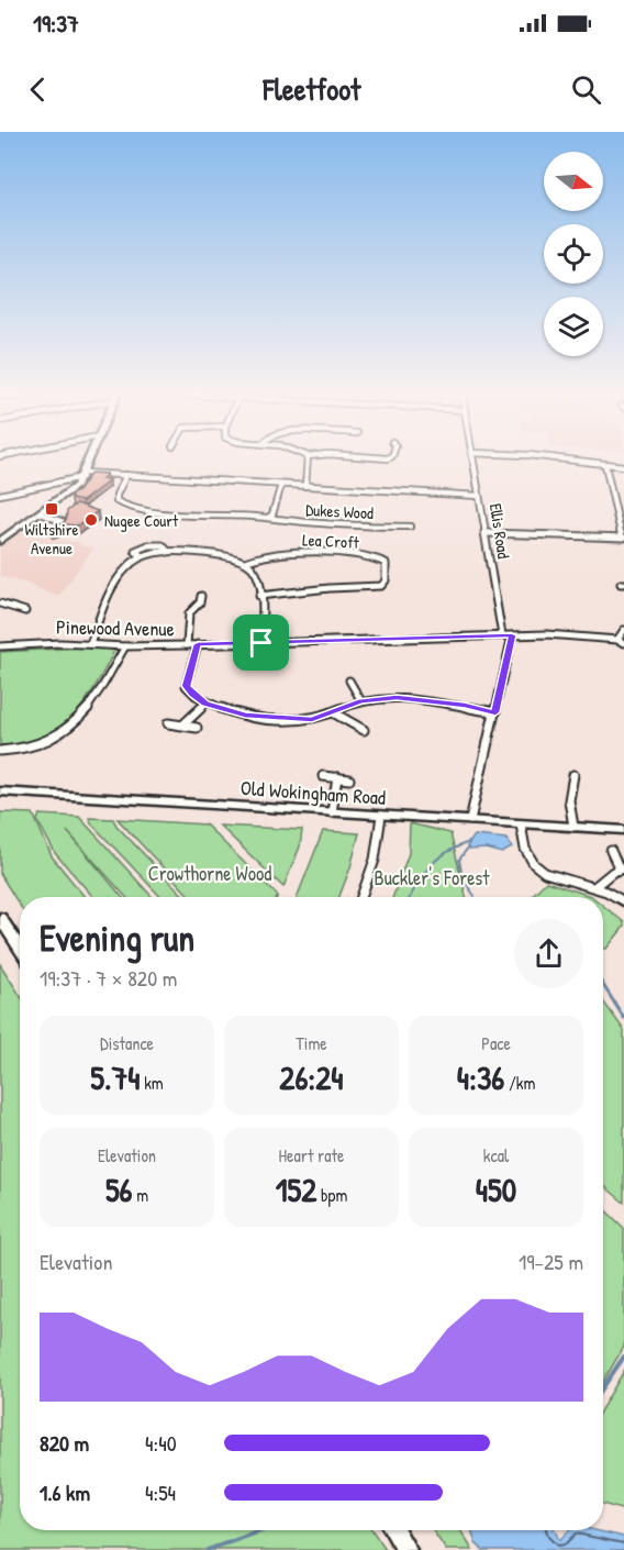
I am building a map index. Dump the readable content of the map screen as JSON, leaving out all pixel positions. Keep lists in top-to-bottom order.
{
  "streets": {
    "main road": ["Old Wokingham Road"],
    "street": [
      "Dukes Wood",
      "Ellis Road",
      "Lea Croft",
      "Pinewood Avenue"
    ]
  },
  "crossings": [
    ["Ellis Road", "Pinewood Avenue"]
  ],
  "parks": ["Crowthorne Wood", "Buckler's Forest"],
  "places": {
    "transit": ["Wiltshire Avenue"],
    "other": ["Nugee Court"]
  },
  "north": "right",
  "page": {
    "status": "19:37",
    "header": "Fleetfoot",
    "heading": ["Evening run", "19:37 · 7 × 820 m"],
    "stats": [
      ["Distance", "5.74 km"],
      ["Time", "26:24"],
      ["Pace", "4:36 /km"],
      ["Elevation", "56 m"],
      ["Heart rate", "152 bpm"],
      ["kcal", "450"]
    ],
    "chart": ["Elevation", "19–25 m"],
    "list": [
      {
        "name": "820 m",
        "note": "4:40"
      },
      {
        "name": "1.6 km",
        "note": "4:54"
      }
    ]
  }
}
